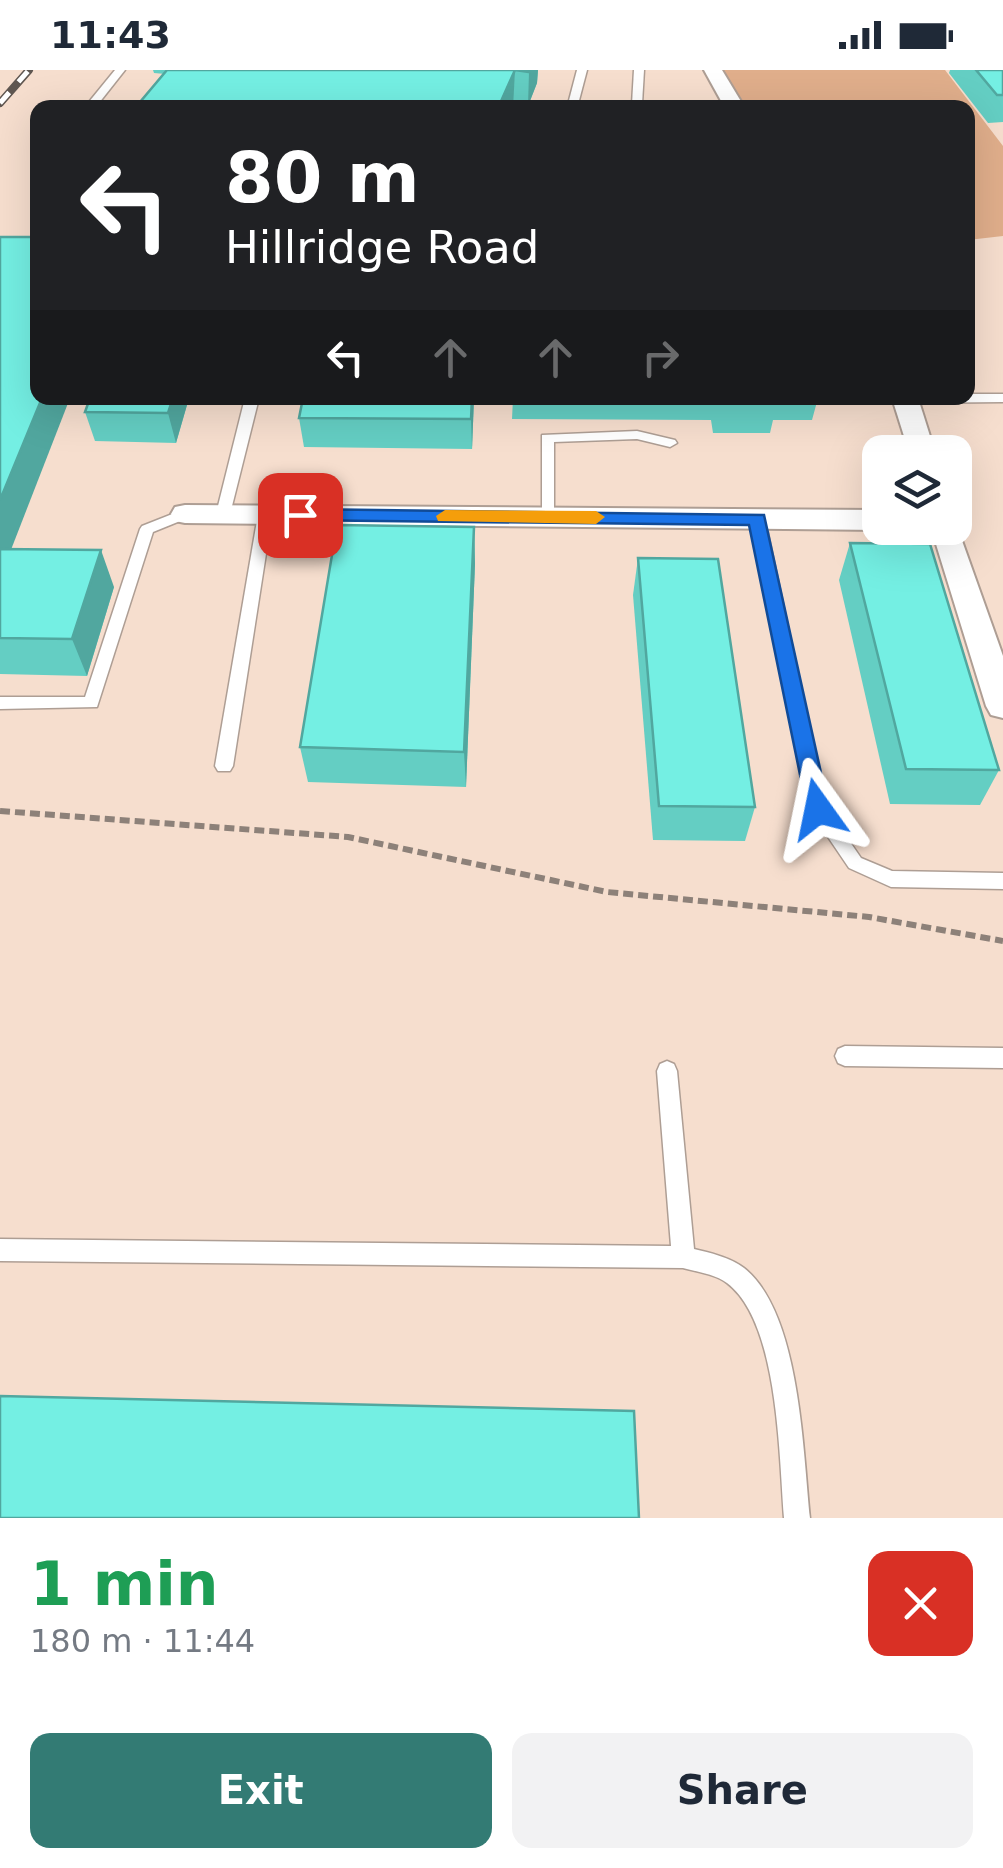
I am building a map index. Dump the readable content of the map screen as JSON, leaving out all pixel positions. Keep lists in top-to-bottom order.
{
  "page": {
    "status": "11:43",
    "turn": ["80 m", "Hillridge Road"],
    "heading": ["1 min", "180 m · 11:44"],
    "buttons": ["Exit", "Share"]
  }
}
